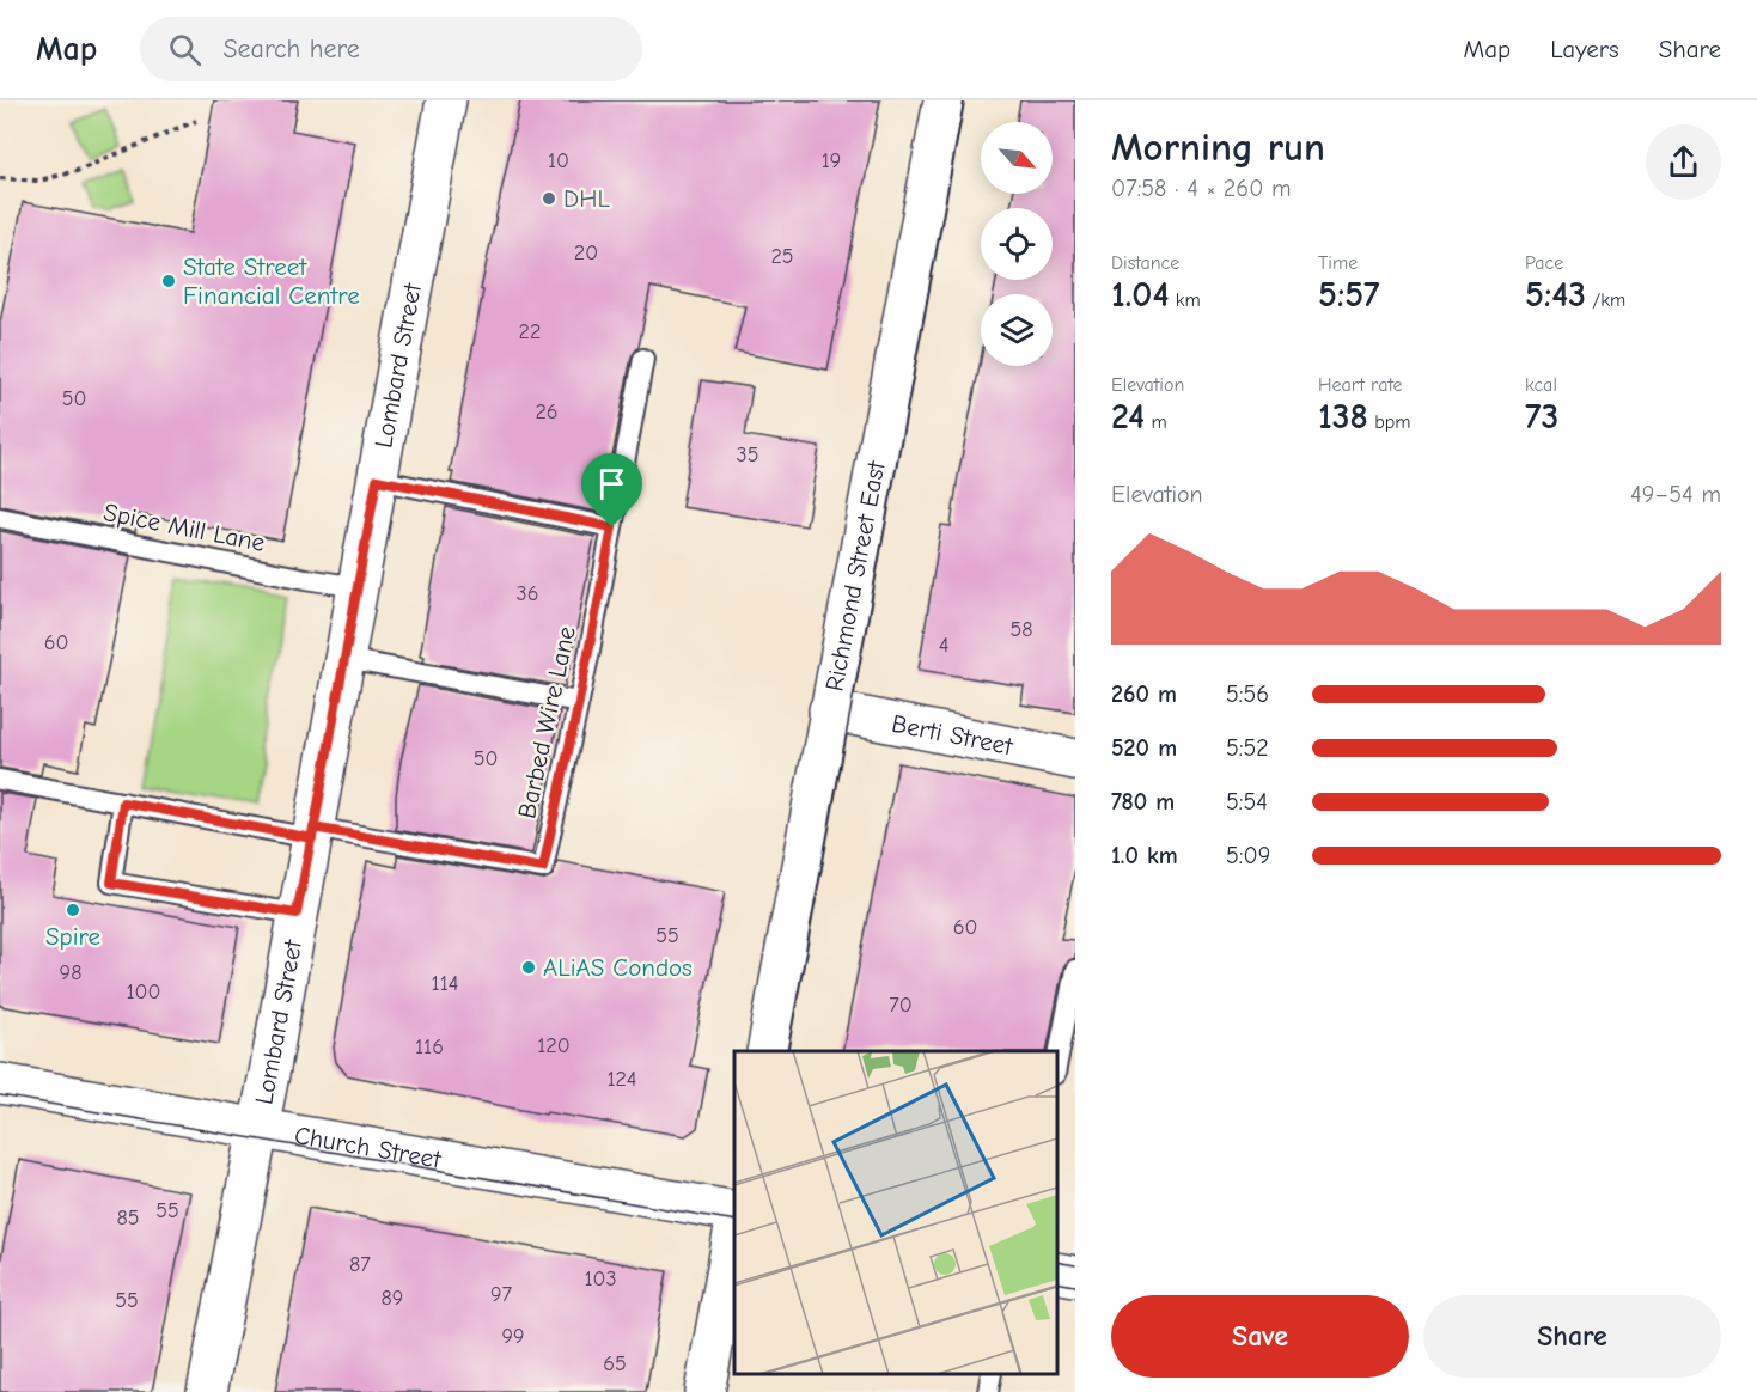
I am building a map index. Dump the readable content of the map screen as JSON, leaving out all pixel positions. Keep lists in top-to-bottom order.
{
  "streets": {
    "main road": [
      "Lombard Street",
      "Richmond Street East",
      "Berti Street",
      "Church Street"
    ],
    "lane": ["Spice Mill Lane", "Barbed Wire Lane"]
  },
  "crossings": [
    ["Lombard Street", "Spice Mill Lane"],
    ["Lombard Street", "Barbed Wire Lane"],
    ["Lombard Street", "Church Street"],
    ["Richmond Street East", "Berti Street"]
  ],
  "places": [
    "DHL",
    "State Street Financial Centre",
    "Spire",
    "ALiAS Condos"
  ],
  "house_numbers": [
    "10",
    "19",
    "20",
    "25",
    "22",
    "50",
    "26",
    "35",
    "36",
    "58",
    "60",
    "4",
    "50",
    "60",
    "55",
    "98",
    "114",
    "100",
    "70",
    "120",
    "116",
    "124",
    "55",
    "85",
    "87",
    "103",
    "97",
    "89",
    "55",
    "99",
    "65"
  ],
  "north": "bottom right",
  "page": {
    "header": "Map",
    "search": "Search here",
    "nav": ["Map", "Layers", "Share"],
    "heading": ["Morning run", "07:58 · 4 × 260 m"],
    "stats": [
      ["Distance", "1.04 km"],
      ["Time", "5:57"],
      ["Pace", "5:43 /km"],
      ["Elevation", "24 m"],
      ["Heart rate", "138 bpm"],
      ["kcal", "73"]
    ],
    "chart": ["Elevation", "49–54 m"],
    "list": [
      {
        "name": "260 m",
        "note": "5:56"
      },
      {
        "name": "520 m",
        "note": "5:52"
      },
      {
        "name": "780 m",
        "note": "5:54"
      },
      {
        "name": "1.0 km",
        "note": "5:09"
      }
    ],
    "buttons": ["Save", "Share"]
  }
}
